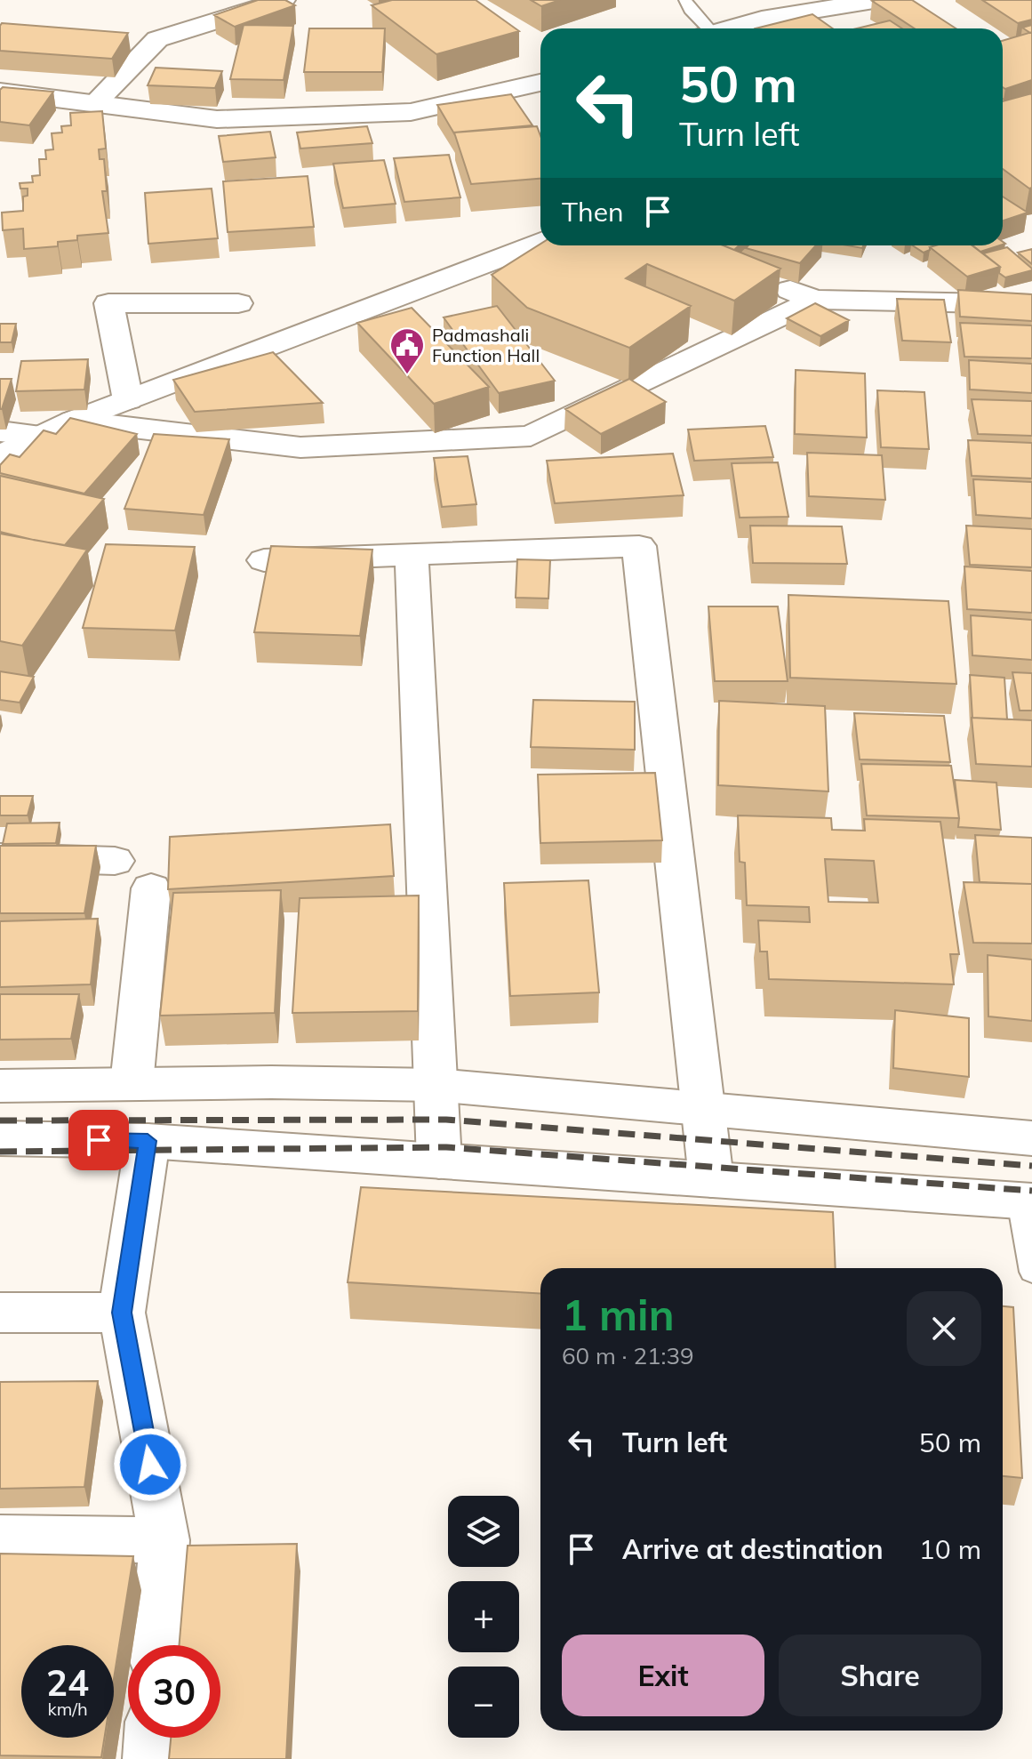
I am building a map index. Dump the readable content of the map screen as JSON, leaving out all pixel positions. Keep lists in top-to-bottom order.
{
  "places": {
    "public building": ["Padmashali Function Hall"]
  },
  "page": {
    "turn": ["50 m", "Turn left"],
    "then": "Then",
    "heading": ["1 min", "60 m · 21:39"],
    "list": [
      {
        "name": "Turn left",
        "value": "50 m"
      },
      {
        "name": "Arrive at destination",
        "value": "10 m"
      }
    ],
    "map_buttons": ["+", "−"],
    "buttons": ["Exit", "Share"],
    "speed": "24 km/h",
    "limit": "30"
  }
}
